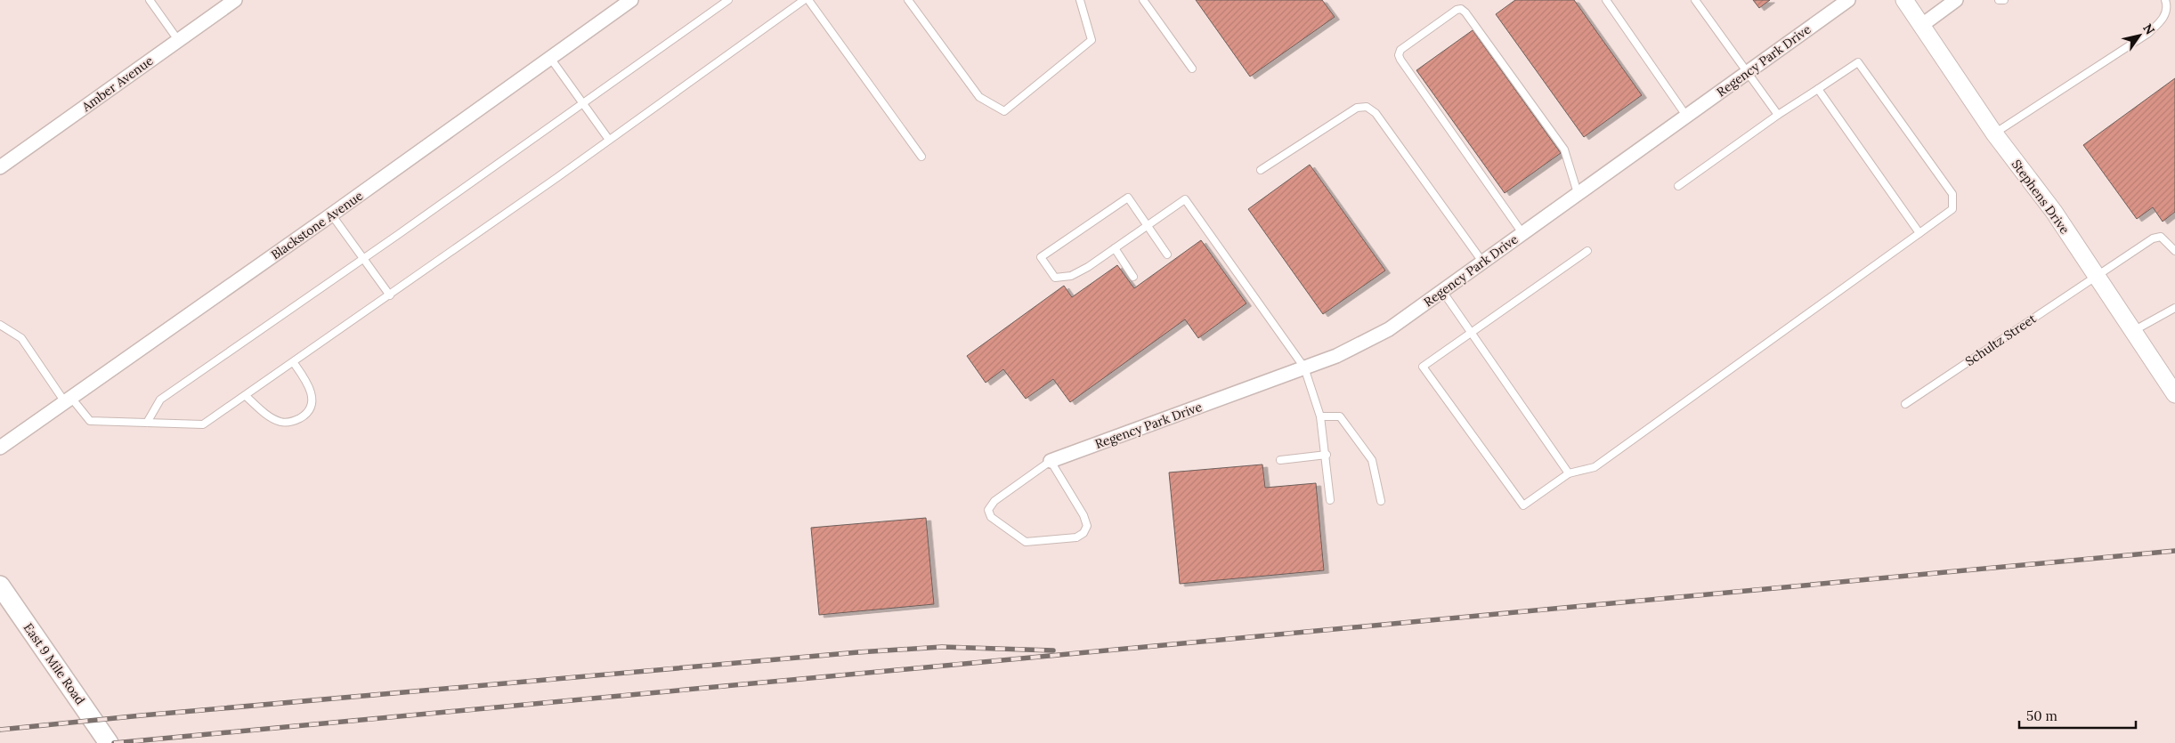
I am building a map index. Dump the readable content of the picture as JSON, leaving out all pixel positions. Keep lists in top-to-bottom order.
{
  "streets": {
    "main road": ["East 9 Mile Road"],
    "street": [
      "Regency Park Drive",
      "Amber Avenue",
      "Stephens Drive",
      "Blackstone Avenue"
    ],
    "lane": ["Schultz Street"]
  },
  "crossings": [
    ["Stephens Drive", "Schultz Street"]
  ],
  "scale_bar": "50 m",
  "north": "top right"
}
